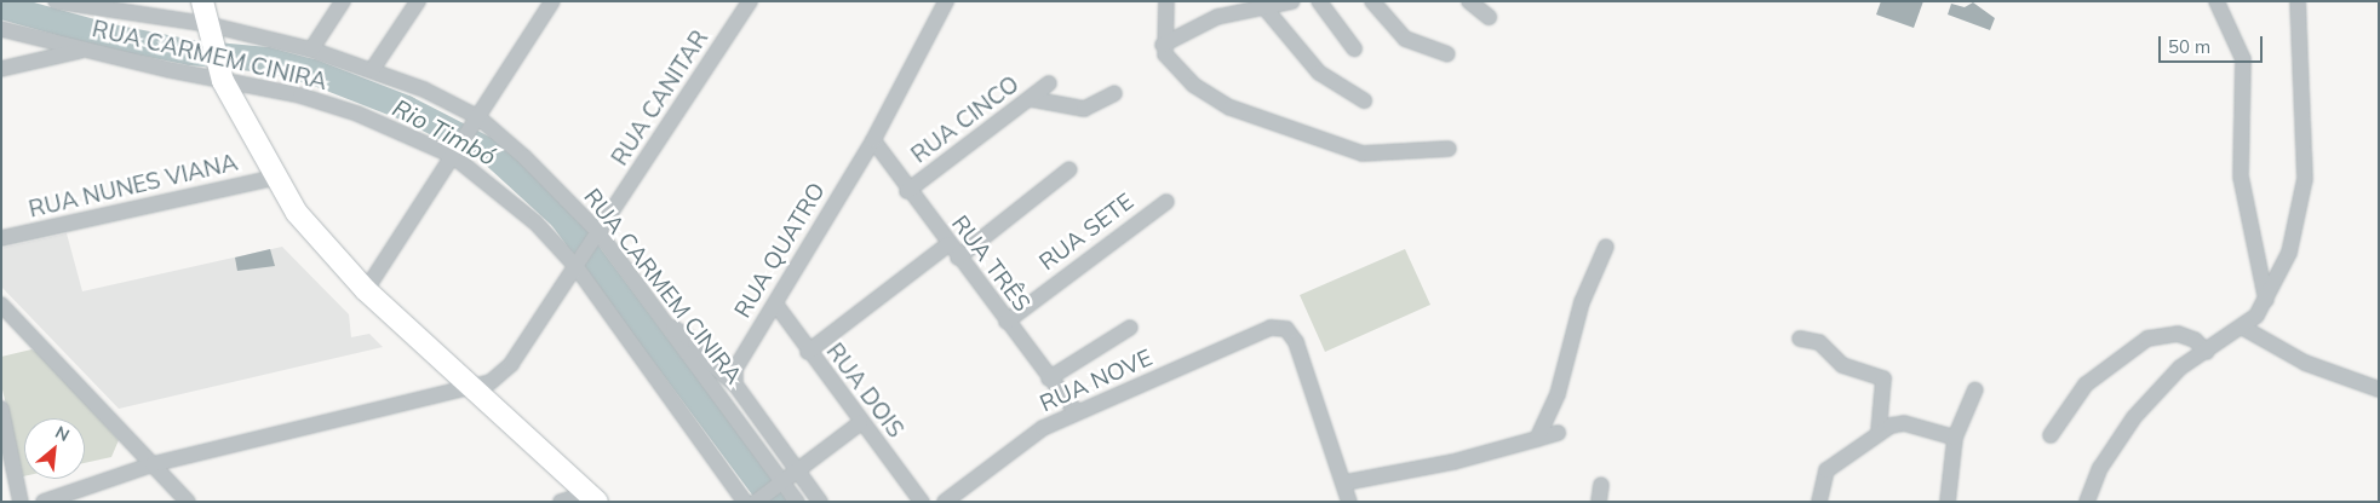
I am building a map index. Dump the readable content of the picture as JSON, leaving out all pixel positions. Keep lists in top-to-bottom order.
{
  "streets": {
    "street": [
      "RUA CARMEM CINIRA",
      "RUA CANITAR",
      "RUA CINCO",
      "RUA NUNES VIANA",
      "RUA SETE",
      "RUA QUATRO",
      "RUA TRÊS",
      "RUA NOVE",
      "RUA DOIS"
    ]
  },
  "crossings": [
    ["RUA CARMEM CINIRA", "RUA CANITAR"],
    ["RUA CINCO", "RUA TRÊS"],
    ["RUA SETE", "RUA TRÊS"],
    ["RUA QUATRO", "RUA TRÊS"],
    ["RUA QUATRO", "RUA DOIS"],
    ["RUA TRÊS", "RUA NOVE"]
  ],
  "water": ["Rio Timbó"],
  "scale_bar": "50 m",
  "north": "top right"
}
